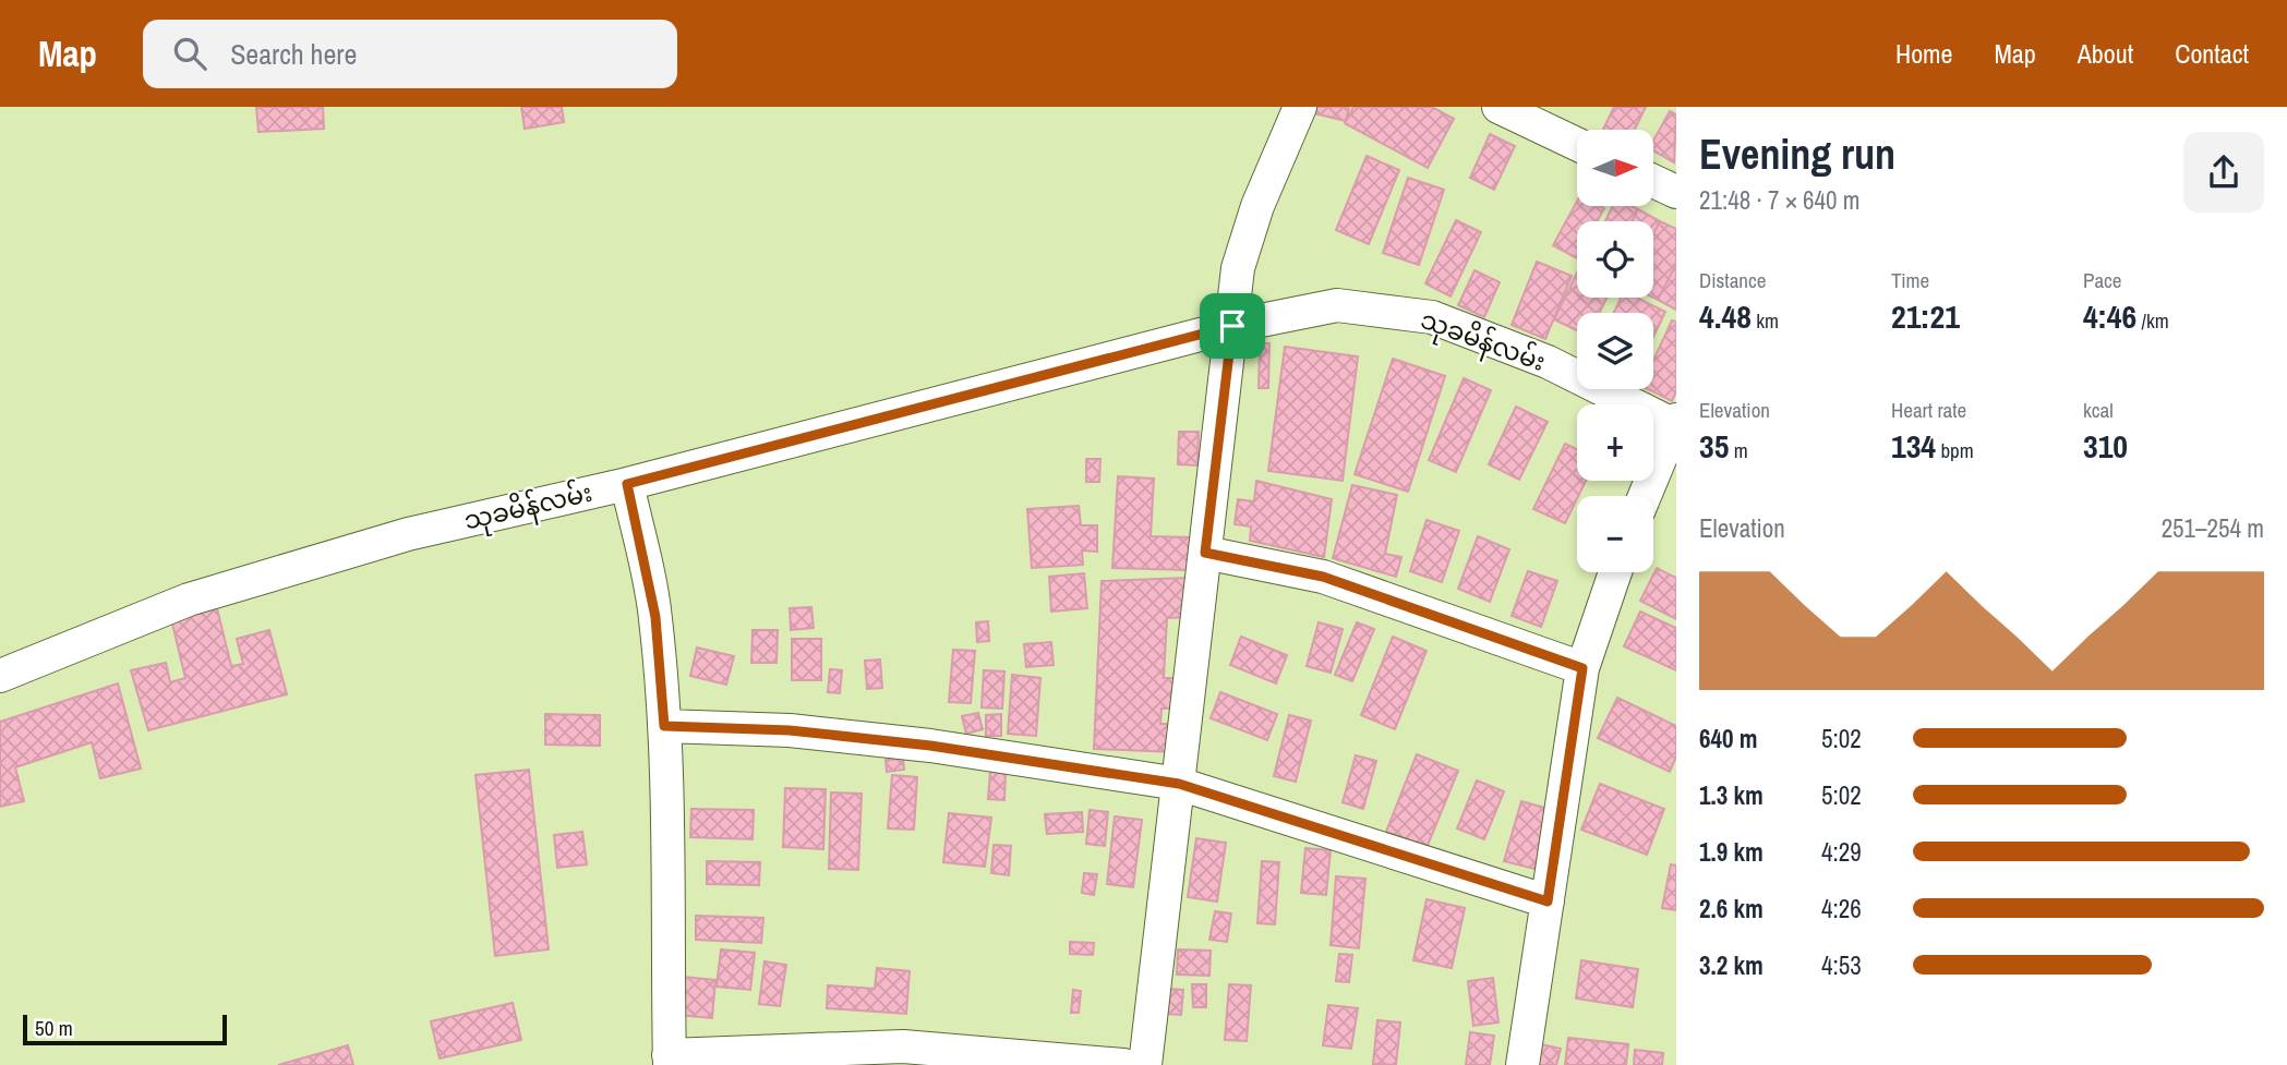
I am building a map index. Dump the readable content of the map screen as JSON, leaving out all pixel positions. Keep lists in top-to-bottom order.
{
  "streets": {
    "street": ["သုခမိန်လမ်း"]
  },
  "scale_bar": "50 m",
  "north": "right",
  "page": {
    "header": "Map",
    "search": "Search here",
    "nav": [
      "Home",
      "Map",
      "About",
      "Contact"
    ],
    "heading": ["Evening run", "21:48 · 7 × 640 m"],
    "map_buttons": ["+", "−"],
    "stats": [
      ["Distance", "4.48 km"],
      ["Time", "21:21"],
      ["Pace", "4:46 /km"],
      ["Elevation", "35 m"],
      ["Heart rate", "134 bpm"],
      ["kcal", "310"]
    ],
    "chart": ["Elevation", "251–254 m"],
    "list": [
      {
        "name": "640 m",
        "note": "5:02"
      },
      {
        "name": "1.3 km",
        "note": "5:02"
      },
      {
        "name": "1.9 km",
        "note": "4:29"
      },
      {
        "name": "2.6 km",
        "note": "4:26"
      },
      {
        "name": "3.2 km",
        "note": "4:53"
      }
    ],
    "scale": "50 m"
  }
}
